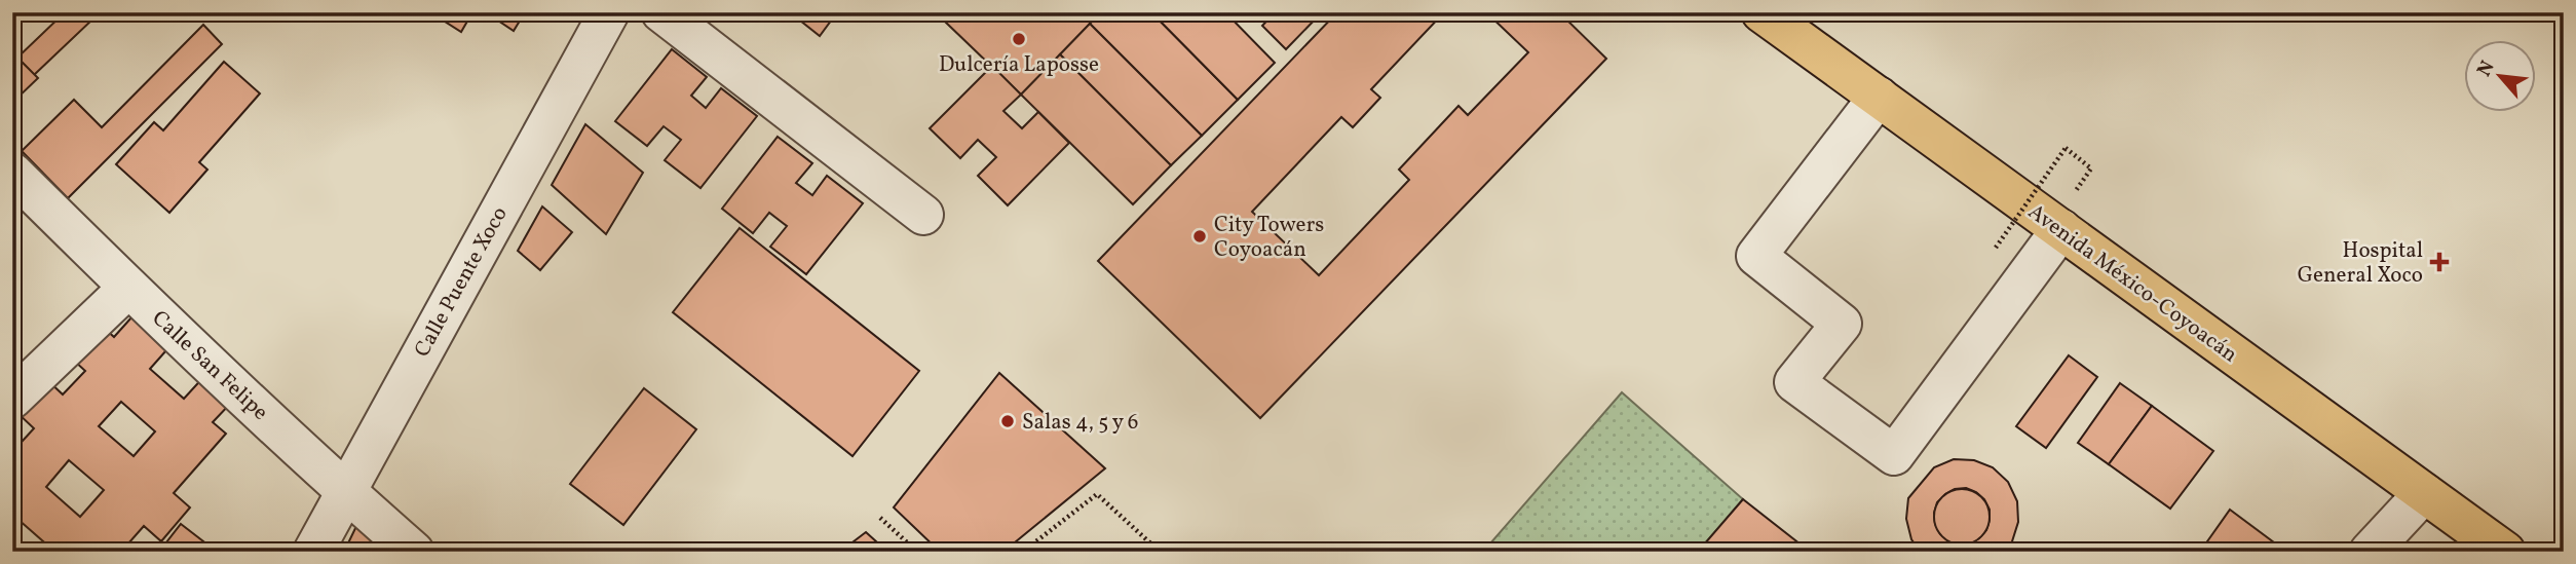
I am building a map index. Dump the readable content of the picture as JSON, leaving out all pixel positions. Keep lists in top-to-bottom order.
{
  "streets": {
    "main road": ["Avenida México-Coyoacán"],
    "street": ["Calle Puente Xoco", "Calle San Felipe"]
  },
  "crossings": [
    ["Calle Puente Xoco", "Calle San Felipe"]
  ],
  "places": {
    "other": ["Dulcería Laposse", "City Towers Coyoacán", "Salas 4, 5 y 6"],
    "health": ["Hospital General Xoco"]
  },
  "north": "top left"
}
